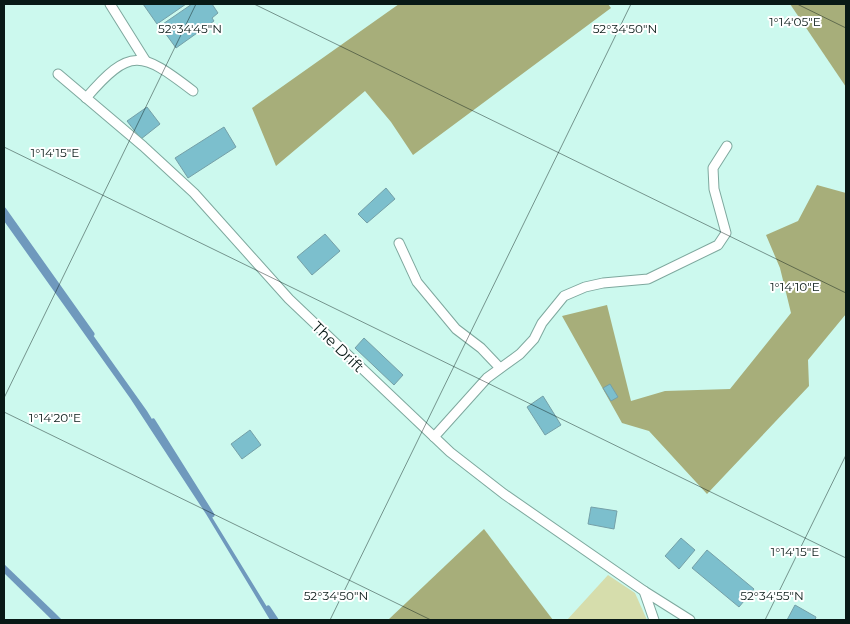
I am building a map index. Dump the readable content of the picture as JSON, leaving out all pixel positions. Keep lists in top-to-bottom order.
{
  "streets": {
    "lane": ["The Drift"]
  },
  "coordinates": [
    "1°14'05\"E",
    "52°34'45\"N",
    "52°34'50\"N",
    "1°14'15\"E",
    "1°14'10\"E",
    "1°14'20\"E",
    "52°34'55\"N"
  ]
}
